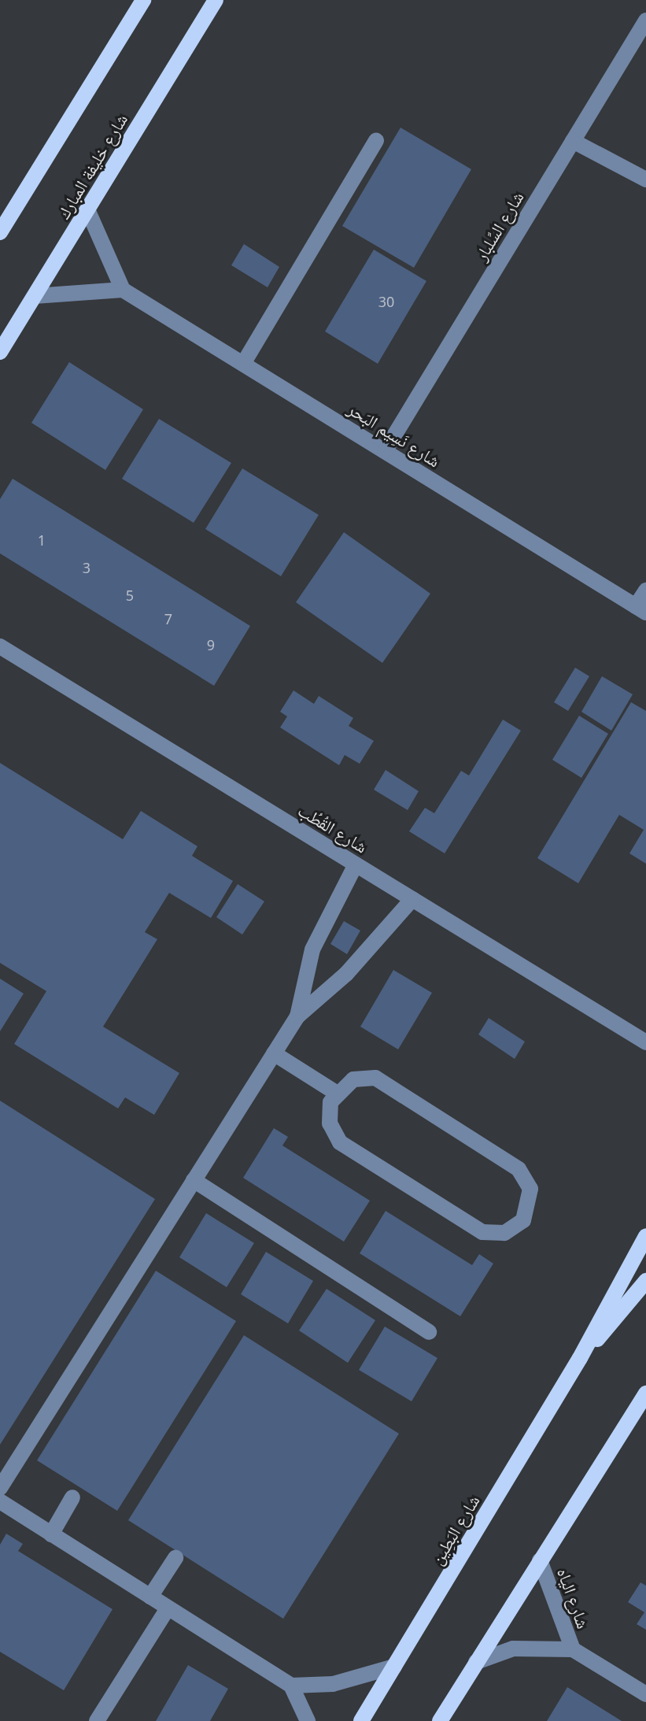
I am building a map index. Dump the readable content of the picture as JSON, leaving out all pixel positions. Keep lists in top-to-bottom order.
{
  "streets": {
    "main road": ["شارع خليفة المبارك", "شارع البَطِين"],
    "street": [
      "شارع السِّلبار",
      "شارع نَسِيم البَحر",
      "شارع القُطُب",
      "شارع الياه"
    ]
  },
  "crossings": [
    ["شارع السِّلبار", "شارع نَسِيم البَحر"]
  ],
  "house_numbers": [
    "30",
    "1",
    "3",
    "5",
    "7",
    "9"
  ]
}
